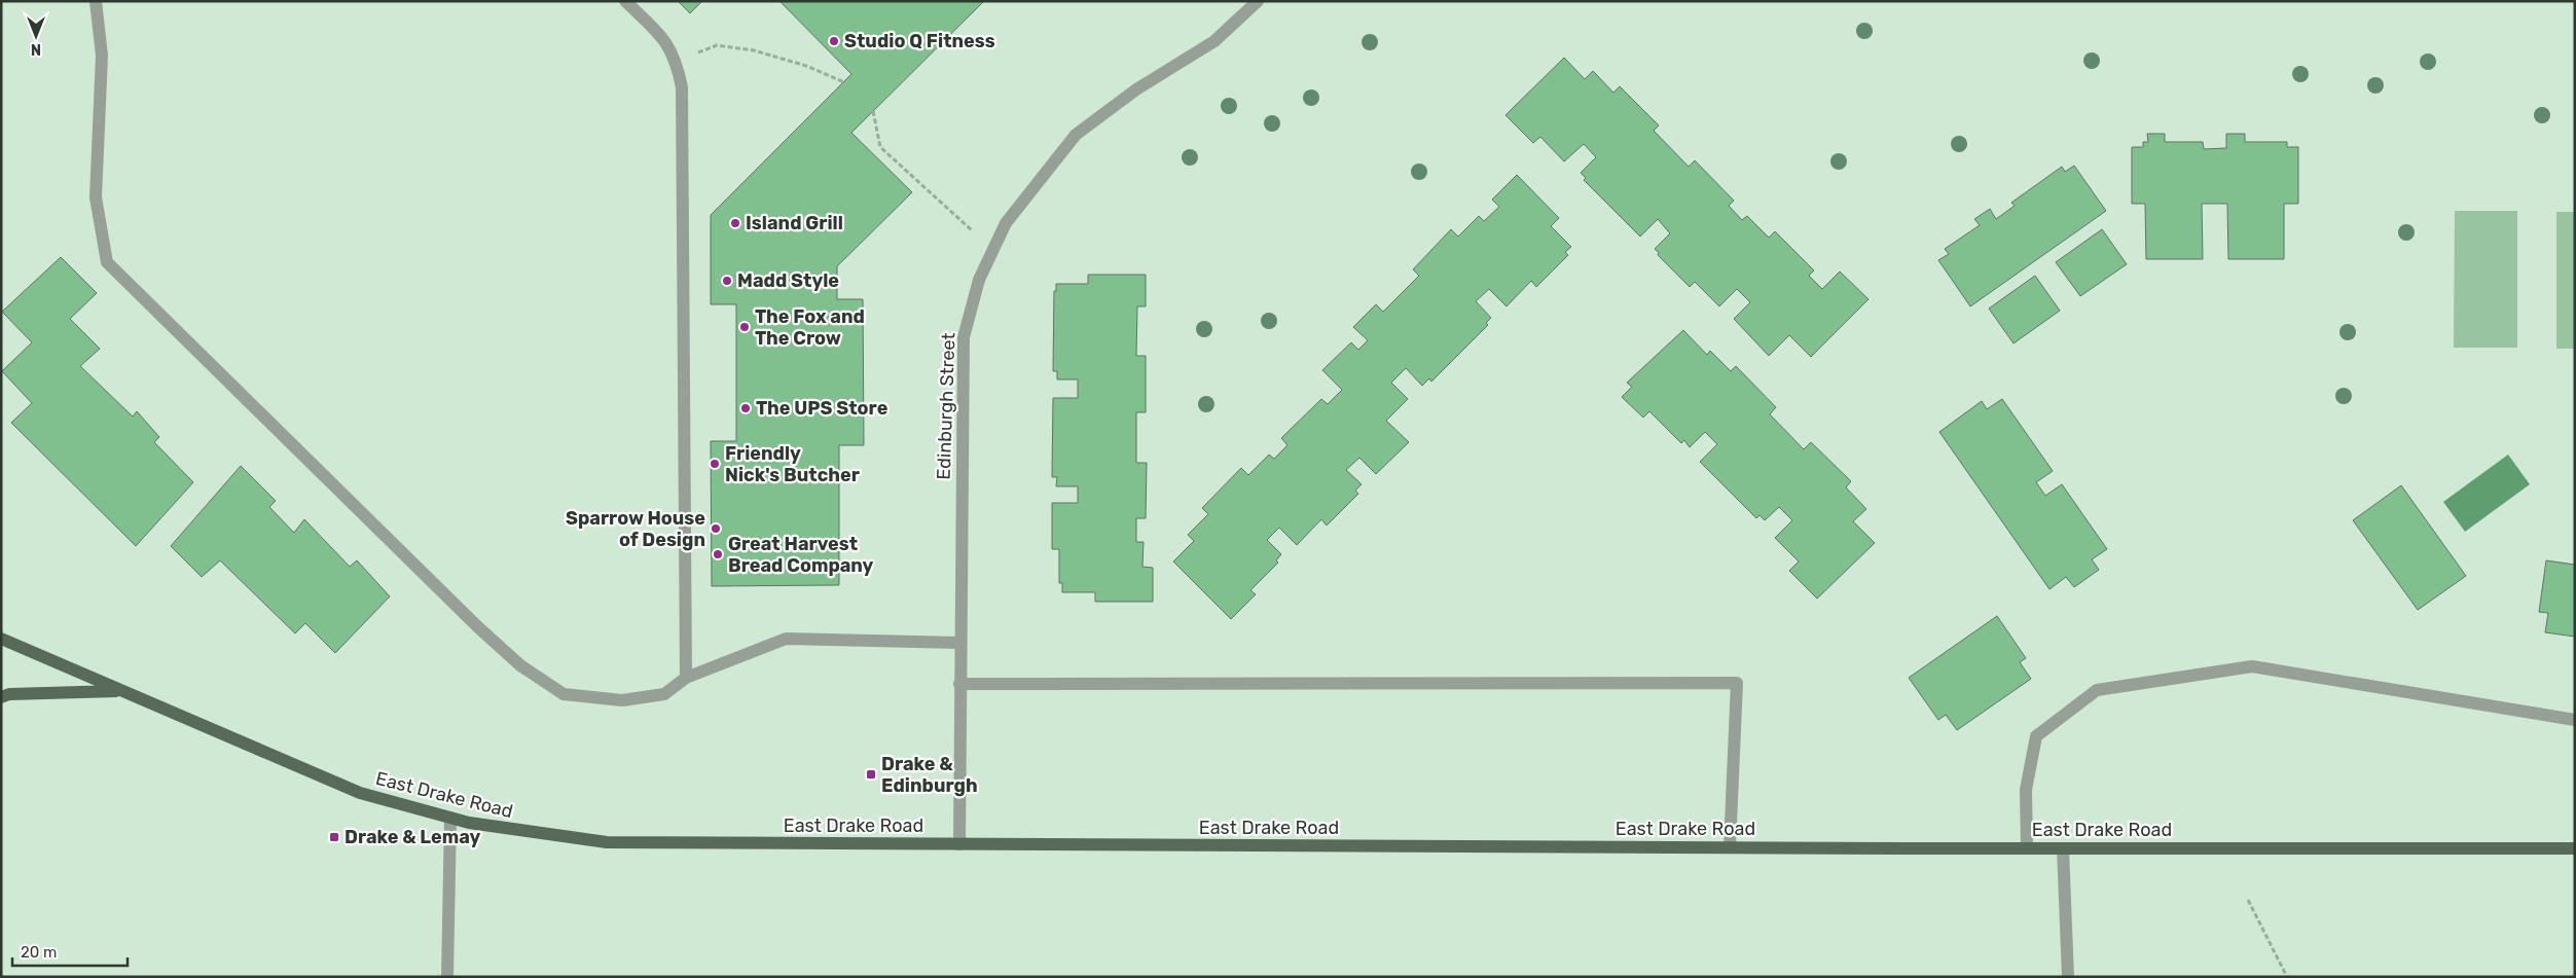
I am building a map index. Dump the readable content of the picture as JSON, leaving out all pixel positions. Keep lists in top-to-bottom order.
{
  "streets": {
    "main road": ["East Drake Road"],
    "street": ["Edinburgh Street"]
  },
  "crossings": [
    ["Edinburgh Street", "East Drake Road"]
  ],
  "places": {
    "other": [
      "Studio Q Fitness",
      "Island Grill",
      "Madd Style",
      "The Fox and The Crow",
      "The UPS Store",
      "Friendly Nick's Butcher",
      "Sparrow House of Design",
      "Great Harvest Bread Company"
    ],
    "transit": ["Drake & Edinburgh", "Drake & Lemay"]
  },
  "scale_bar": "20 m",
  "north": "bottom"
}
